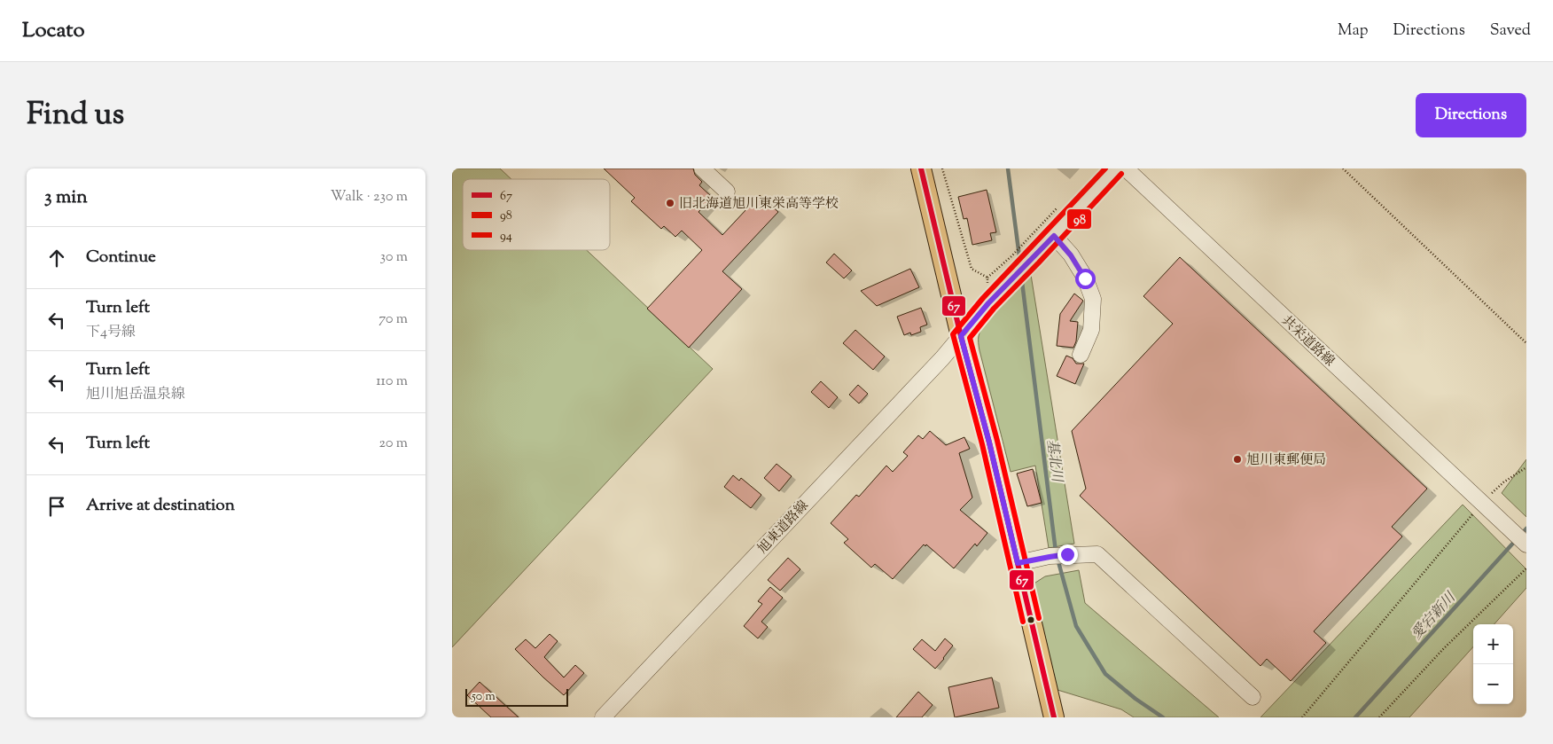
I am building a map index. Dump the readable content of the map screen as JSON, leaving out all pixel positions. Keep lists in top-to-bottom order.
{
  "streets": {
    "street": ["共栄道路線", "旭東道路線"]
  },
  "water": ["基北川", "愛宕新川"],
  "places": ["旧北海道旭川東栄高等学校", "旭川東郵便局"],
  "lines": ["transit line 67", "transit line 94", "transit line 98"],
  "legend": ["67", "98", "94"],
  "scale_bar": "50 m",
  "page": {
    "header": "Locato",
    "nav": ["Map", "Directions", "Saved"],
    "title": "Find us",
    "buttons": "Directions",
    "heading": ["3 min", "Walk · 230 m"],
    "list": [
      ["Continue", "30 m"],
      ["Turn left", "下4号線", "70 m"],
      ["Turn left", "旭川旭岳温泉線", "110 m"],
      ["Turn left", "20 m"],
      "Arrive at destination"
    ],
    "map_buttons": ["+", "−"],
    "scale": "50 m"
  }
}
